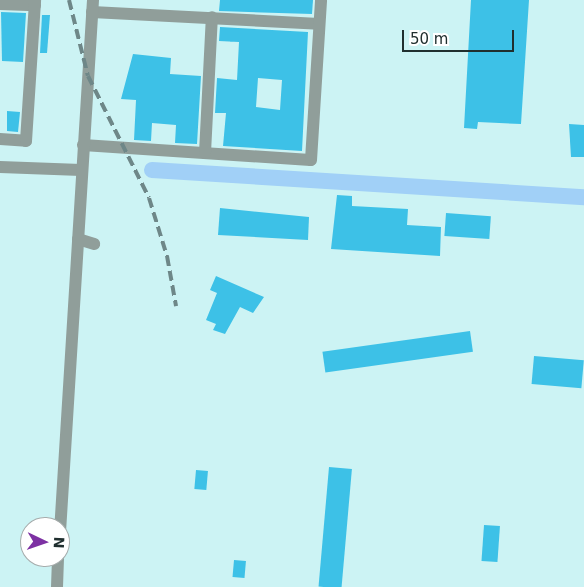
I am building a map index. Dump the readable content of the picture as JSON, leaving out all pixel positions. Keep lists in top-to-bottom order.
{
  "scale_bar": "50 m",
  "north": "right"
}
